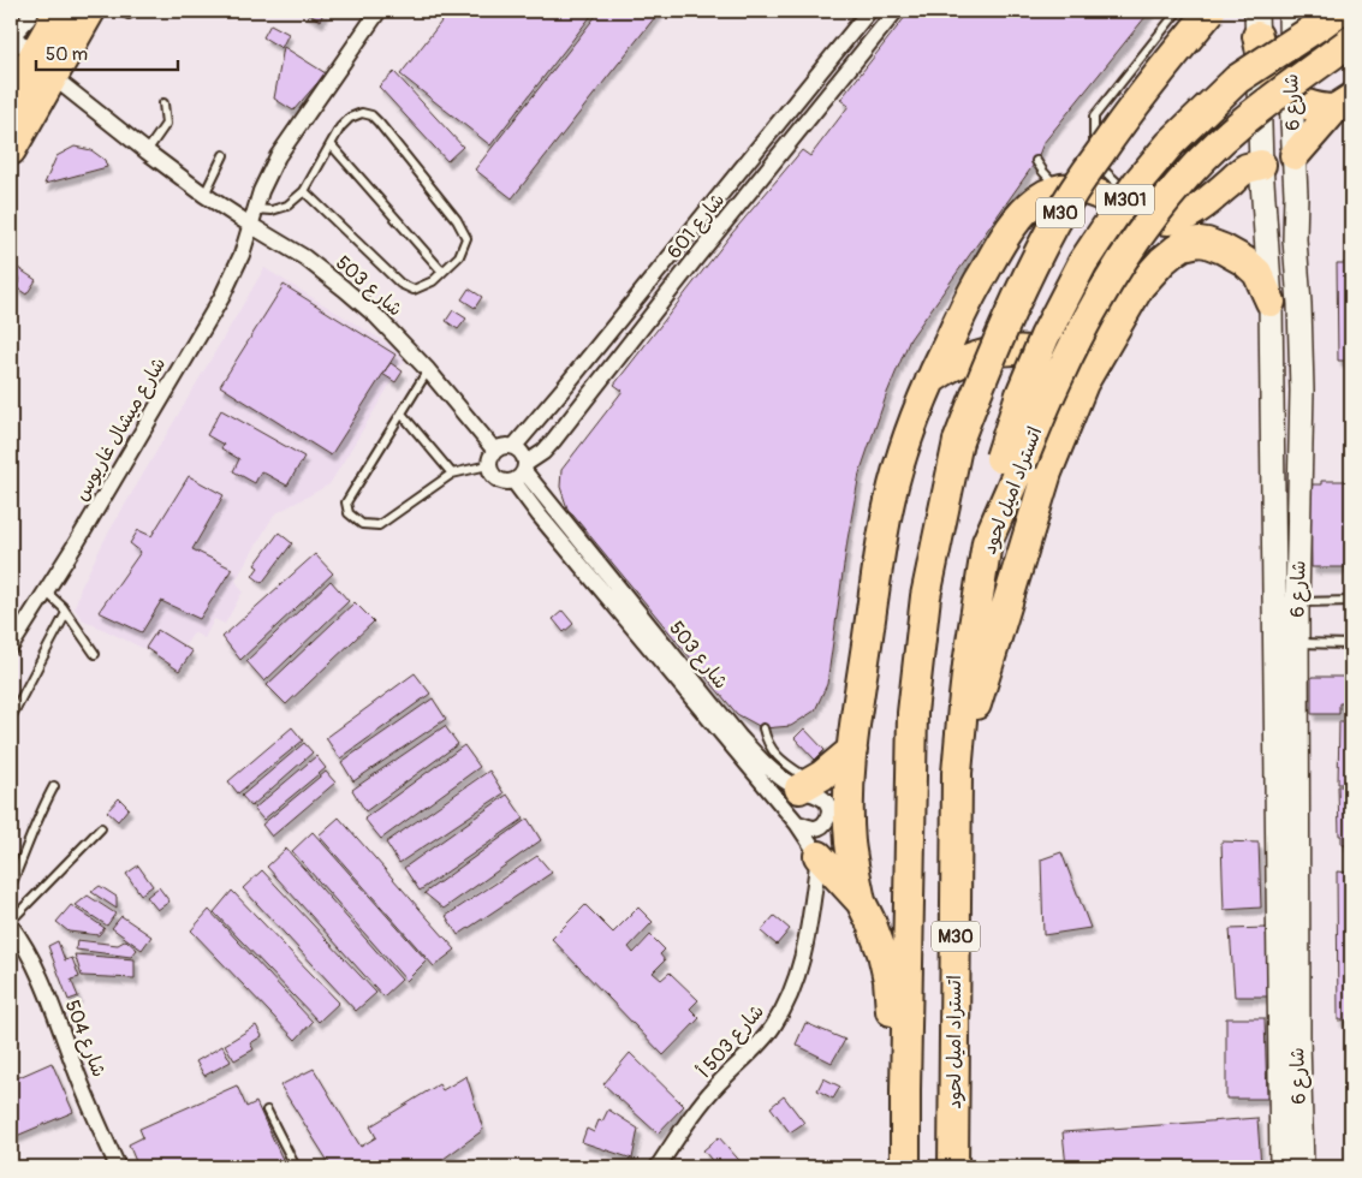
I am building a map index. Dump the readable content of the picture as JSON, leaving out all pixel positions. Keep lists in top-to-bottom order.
{
  "streets": {
    "highway": ["M301", "M30", "اتستراد اميل لحود"],
    "main road": ["شارع 6"],
    "street": [
      "شارع 601",
      "شارع 503",
      "شارع ميشال غاريوس",
      "شارع 504",
      "شارع 503 أ"
    ]
  },
  "crossings": [
    ["M301", "اتستراد اميل لحود"],
    ["شارع 601", "شارع 503"],
    ["شارع 503", "شارع ميشال غاريوس"],
    ["شارع 503", "شارع 503 أ"]
  ],
  "scale_bar": "50 m"
}
